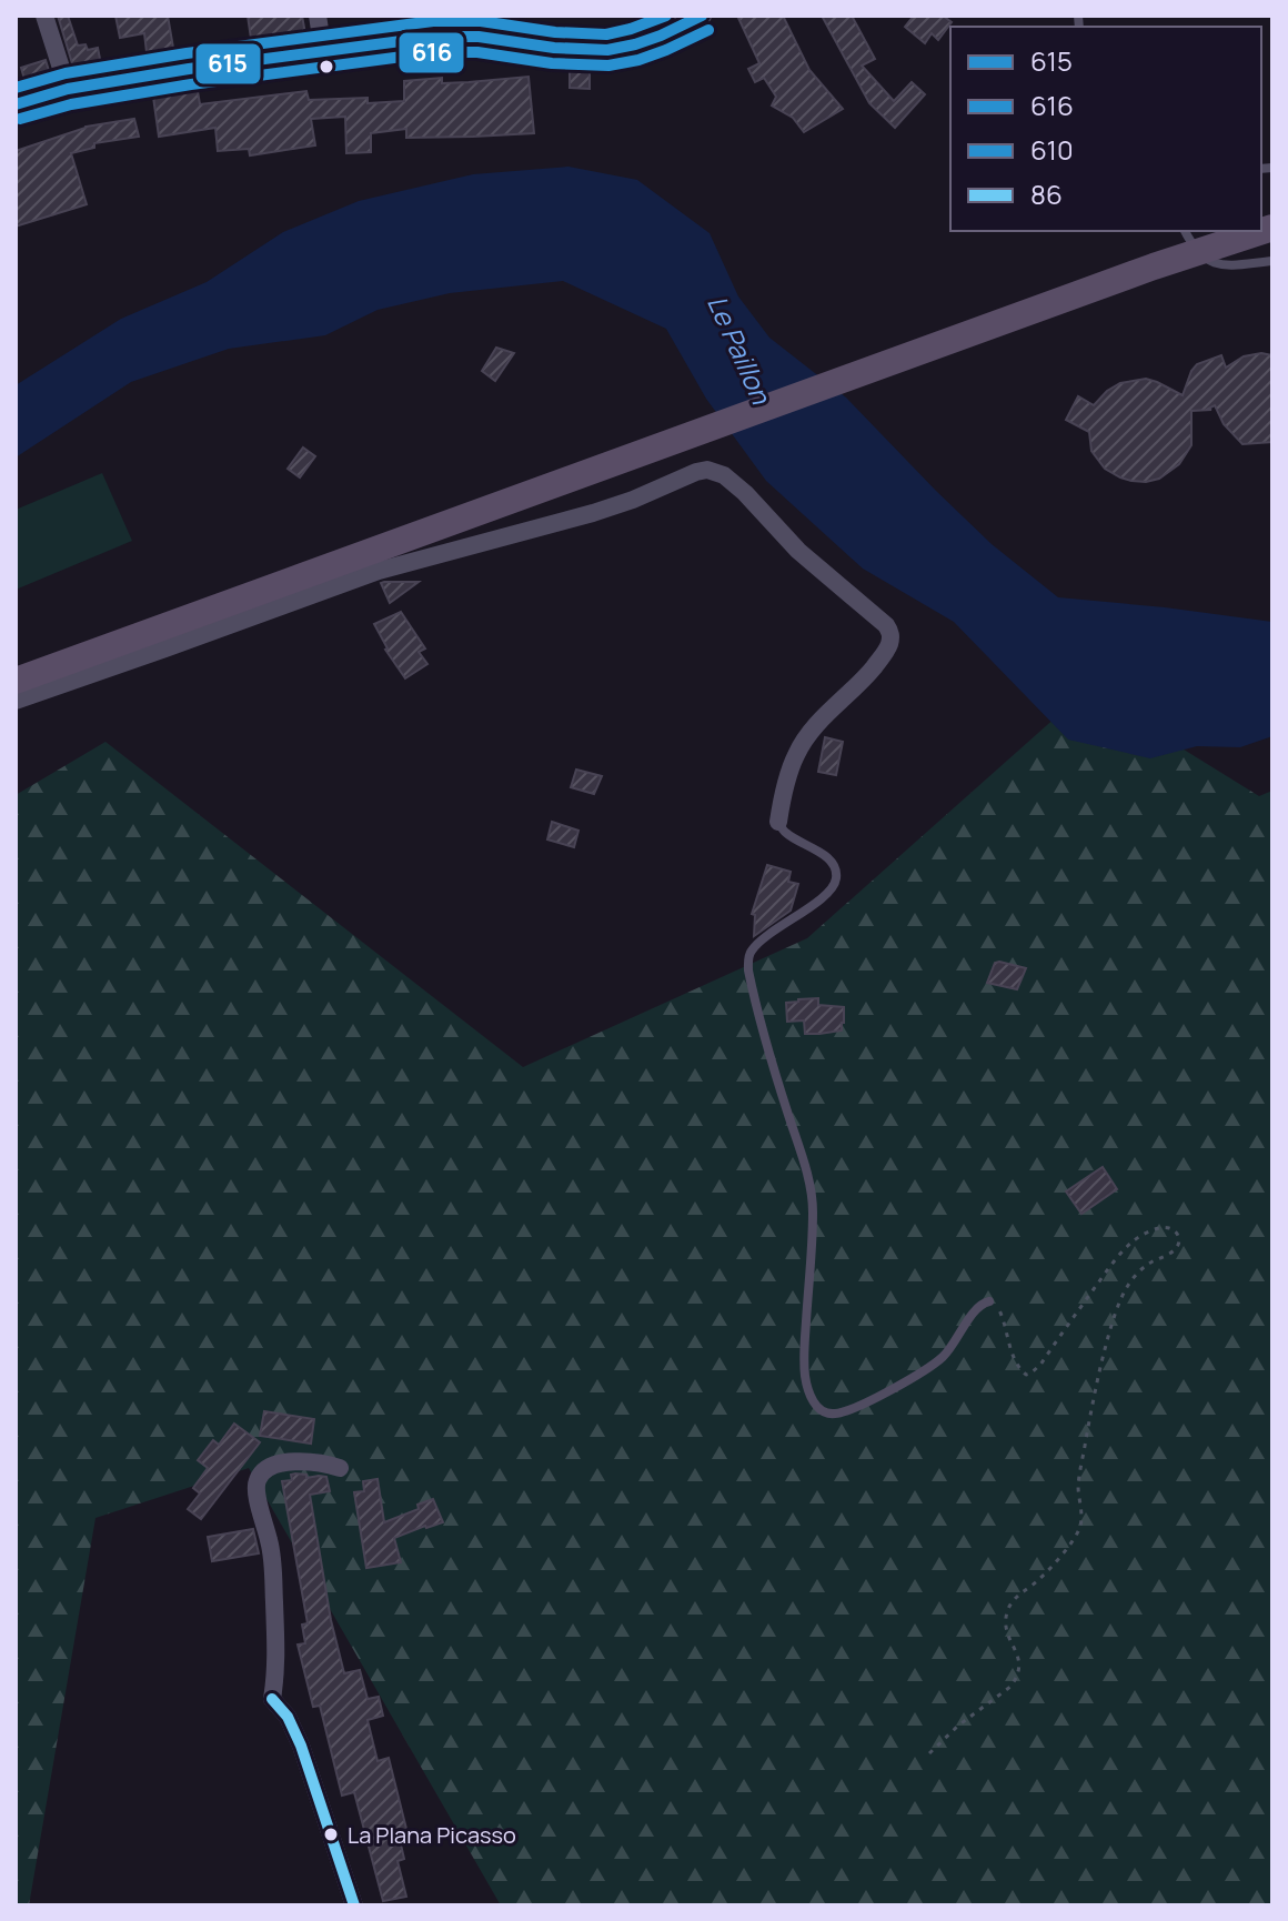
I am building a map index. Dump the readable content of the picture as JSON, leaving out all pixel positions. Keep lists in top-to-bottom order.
{
  "water": ["Le Paillon"],
  "places": ["La Plana Picasso"],
  "lines": [
    "transit line 615",
    "transit line 610",
    "transit line 616",
    "transit line 86"
  ],
  "legend": [
    "615",
    "616",
    "610",
    "86"
  ]
}
